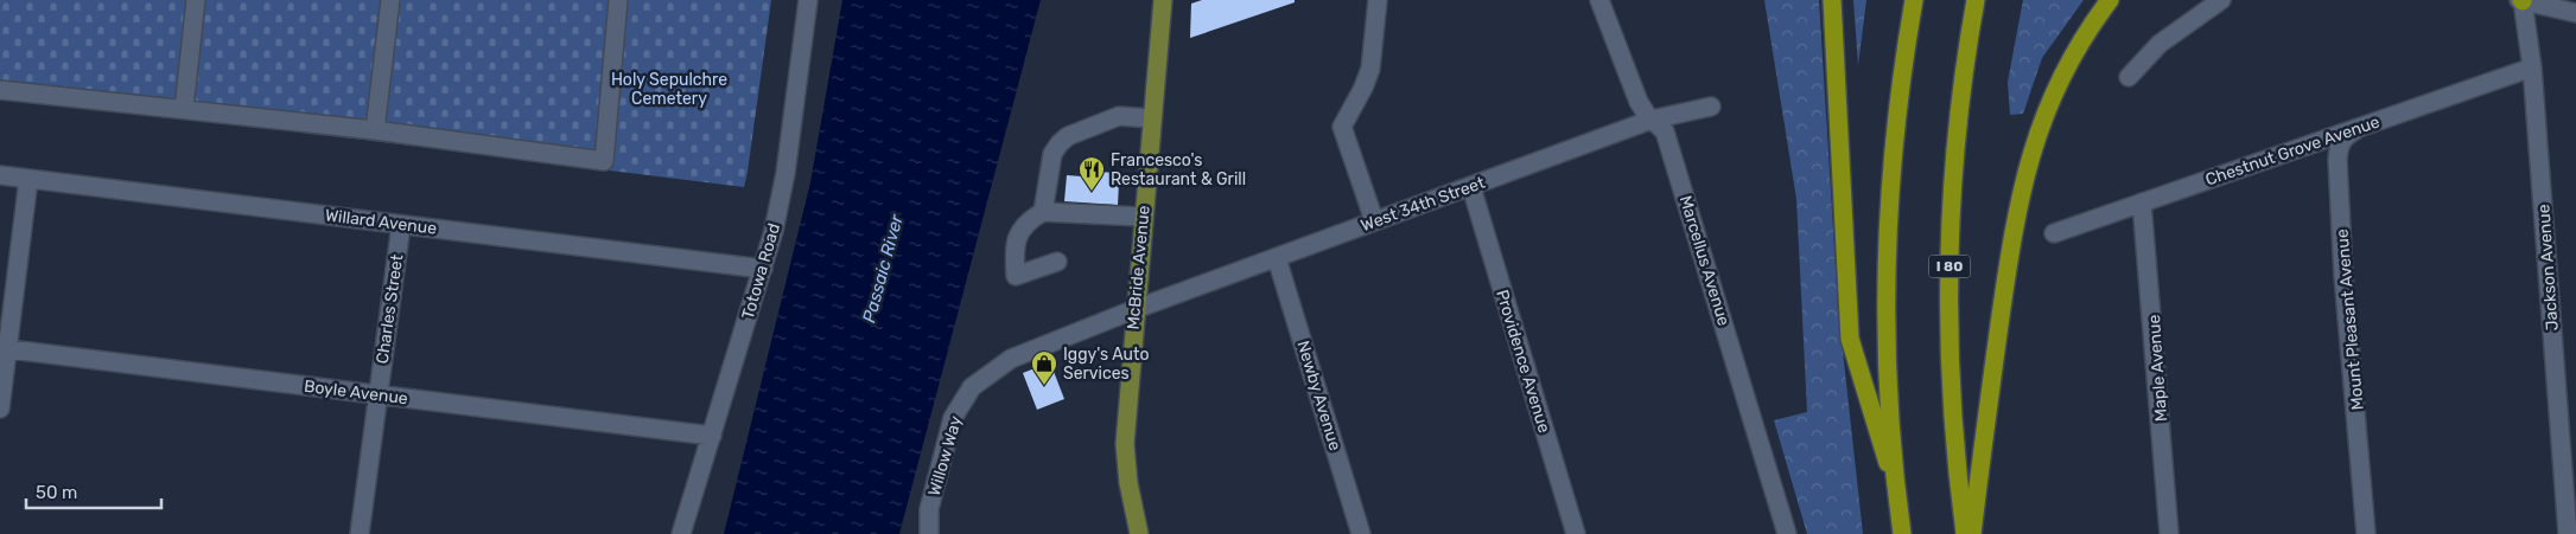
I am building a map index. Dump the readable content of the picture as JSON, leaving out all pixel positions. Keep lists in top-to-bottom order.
{
  "streets": {
    "highway": ["I 80"],
    "main road": ["McBride Avenue"],
    "street": [
      "Chestnut Grove Avenue",
      "West 34th Street",
      "Willard Avenue",
      "Marcellus Avenue",
      "Jackson Avenue",
      "Totowa Road",
      "Charles Street",
      "Mount Pleasant Avenue",
      "Providence Avenue",
      "Maple Avenue",
      "Boyle Avenue",
      "Newby Avenue",
      "Willow Way"
    ]
  },
  "crossings": [
    ["Chestnut Grove Avenue", "Jackson Avenue"],
    ["Chestnut Grove Avenue", "Mount Pleasant Avenue"],
    ["Chestnut Grove Avenue", "Maple Avenue"],
    ["West 34th Street", "Marcellus Avenue"],
    ["West 34th Street", "McBride Avenue"],
    ["West 34th Street", "Providence Avenue"],
    ["West 34th Street", "Newby Avenue"],
    ["West 34th Street", "Willow Way"],
    ["Willard Avenue", "Totowa Road"],
    ["Willard Avenue", "Charles Street"],
    ["McBride Avenue", "Willow Way"],
    ["Totowa Road", "Boyle Avenue"],
    ["Charles Street", "Boyle Avenue"]
  ],
  "water": ["Passaic River"],
  "parks": ["Holy Sepulchre Cemetery"],
  "places": {
    "restaurant": ["Francesco's Restaurant & Grill"],
    "shop": ["Iggy's Auto Services"]
  },
  "scale_bar": "50 m"
}
